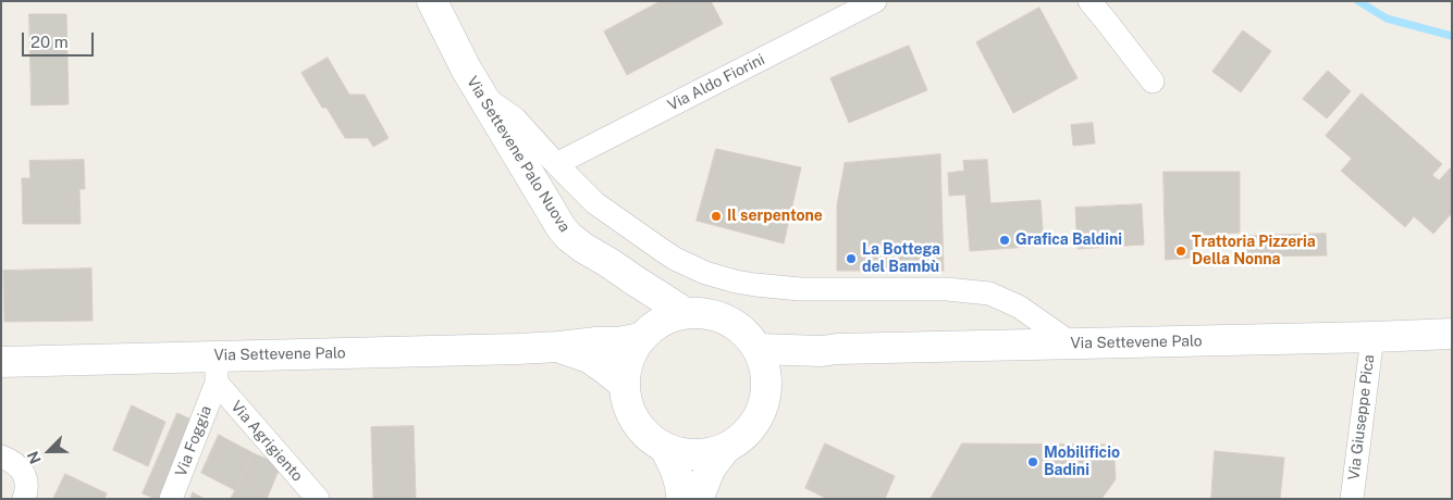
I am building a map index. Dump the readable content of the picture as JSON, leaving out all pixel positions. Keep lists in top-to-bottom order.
{
  "streets": {
    "main road": ["Via Settevene Palo Nuova", "Via Settevene Palo"],
    "street": [
      "Via Aldo Fiorini",
      "Via Giuseppe Pica",
      "Via Foggia",
      "Via Agrigiento"
    ]
  },
  "crossings": [
    ["Via Settevene Palo Nuova", "Via Settevene Palo"],
    ["Via Settevene Palo", "Via Giuseppe Pica"],
    ["Via Settevene Palo", "Via Foggia"],
    ["Via Settevene Palo", "Via Agrigiento"],
    ["Via Foggia", "Via Agrigiento"]
  ],
  "places": [
    "Il serpentone",
    "Grafica Baldini",
    "Trattoria Pizzeria Della Nonna",
    "La Bottega del Bambù",
    "Mobilificio Badini"
  ],
  "scale_bar": "20 m",
  "north": "bottom left"
}
